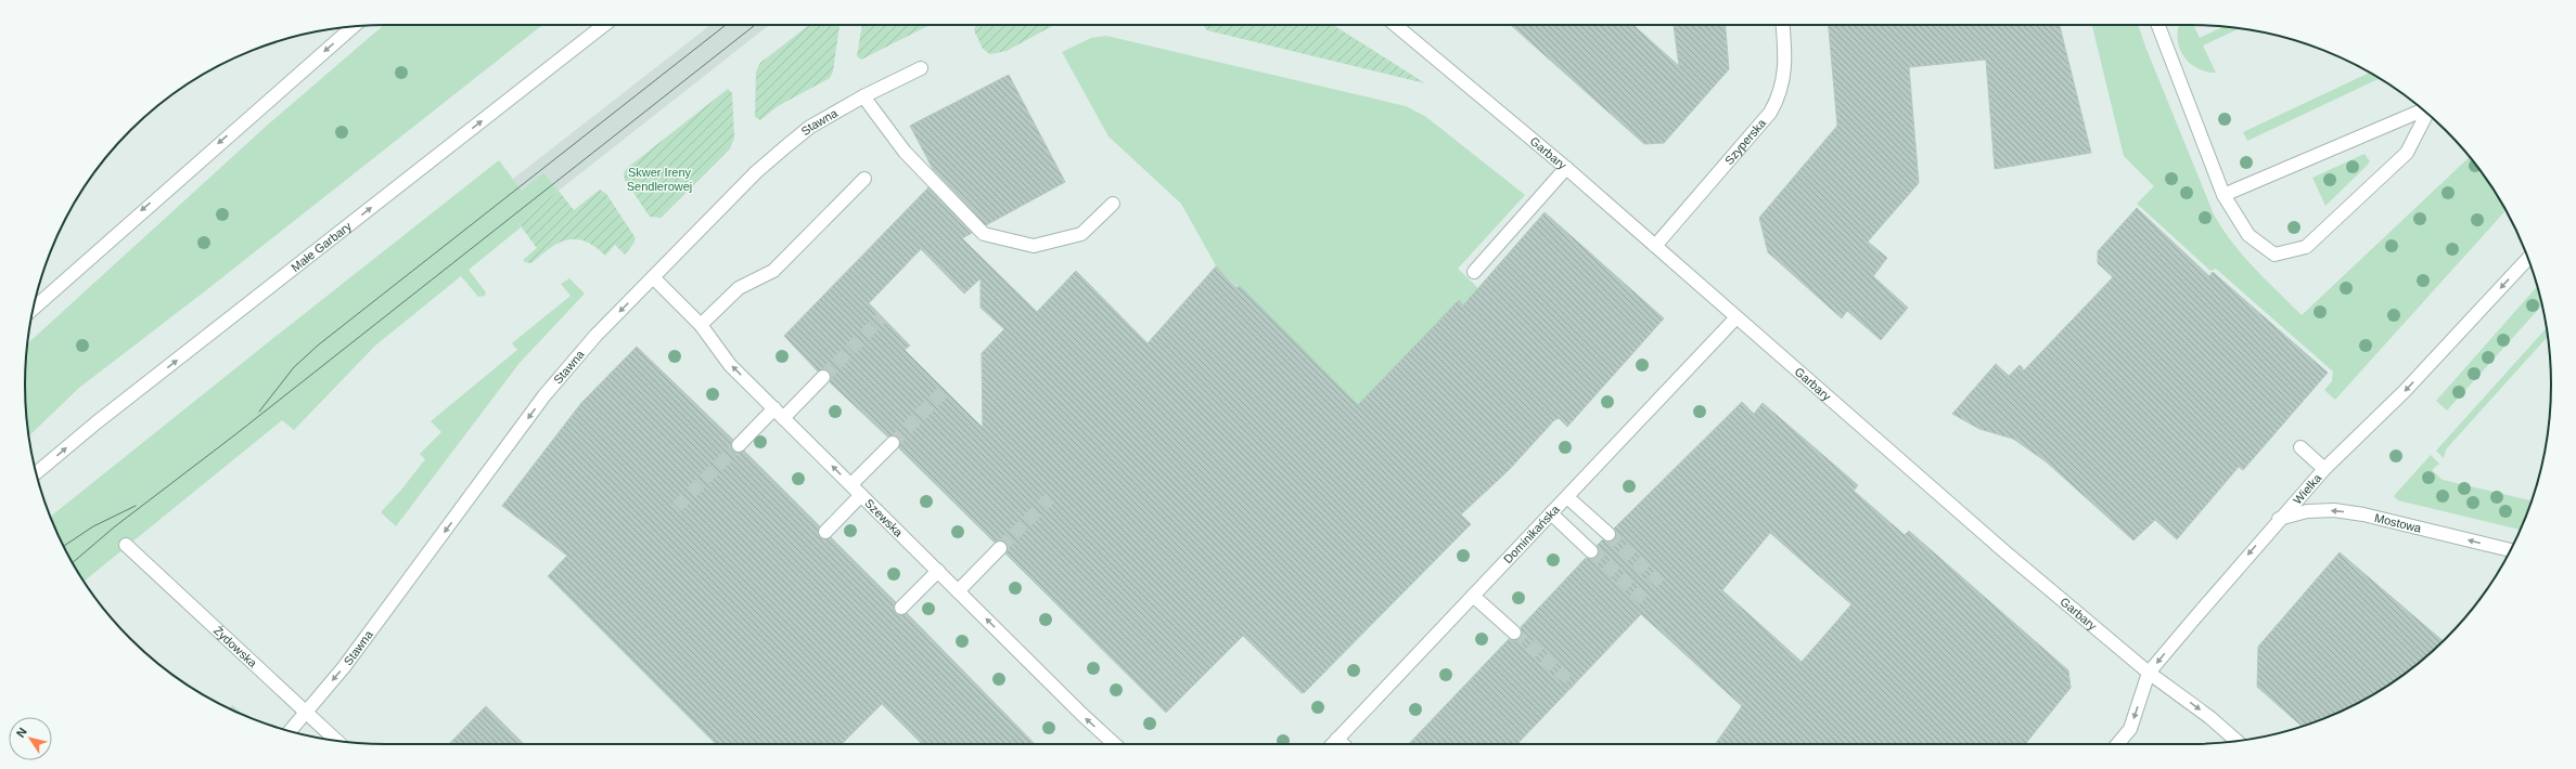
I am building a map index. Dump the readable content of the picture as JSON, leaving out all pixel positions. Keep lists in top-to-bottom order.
{
  "streets": {
    "street": [
      "Stawna",
      "Szyperska",
      "Garbary",
      "Małe Garbary",
      "Wielka",
      "Szewska",
      "Mostowa",
      "Dominikańska",
      "Żydowska"
    ]
  },
  "crossings": [
    ["Stawna", "Szewska"],
    ["Stawna", "Żydowska"],
    ["Szyperska", "Garbary"],
    ["Garbary", "Wielka"],
    ["Garbary", "Dominikańska"],
    ["Wielka", "Mostowa"]
  ],
  "one_way": [
    "Stawna",
    "Małe Garbary",
    "Wielka",
    "Szewska",
    "Mostowa"
  ],
  "parks": ["Skwer Ireny Sendlerowej"],
  "north": "top left"
}
